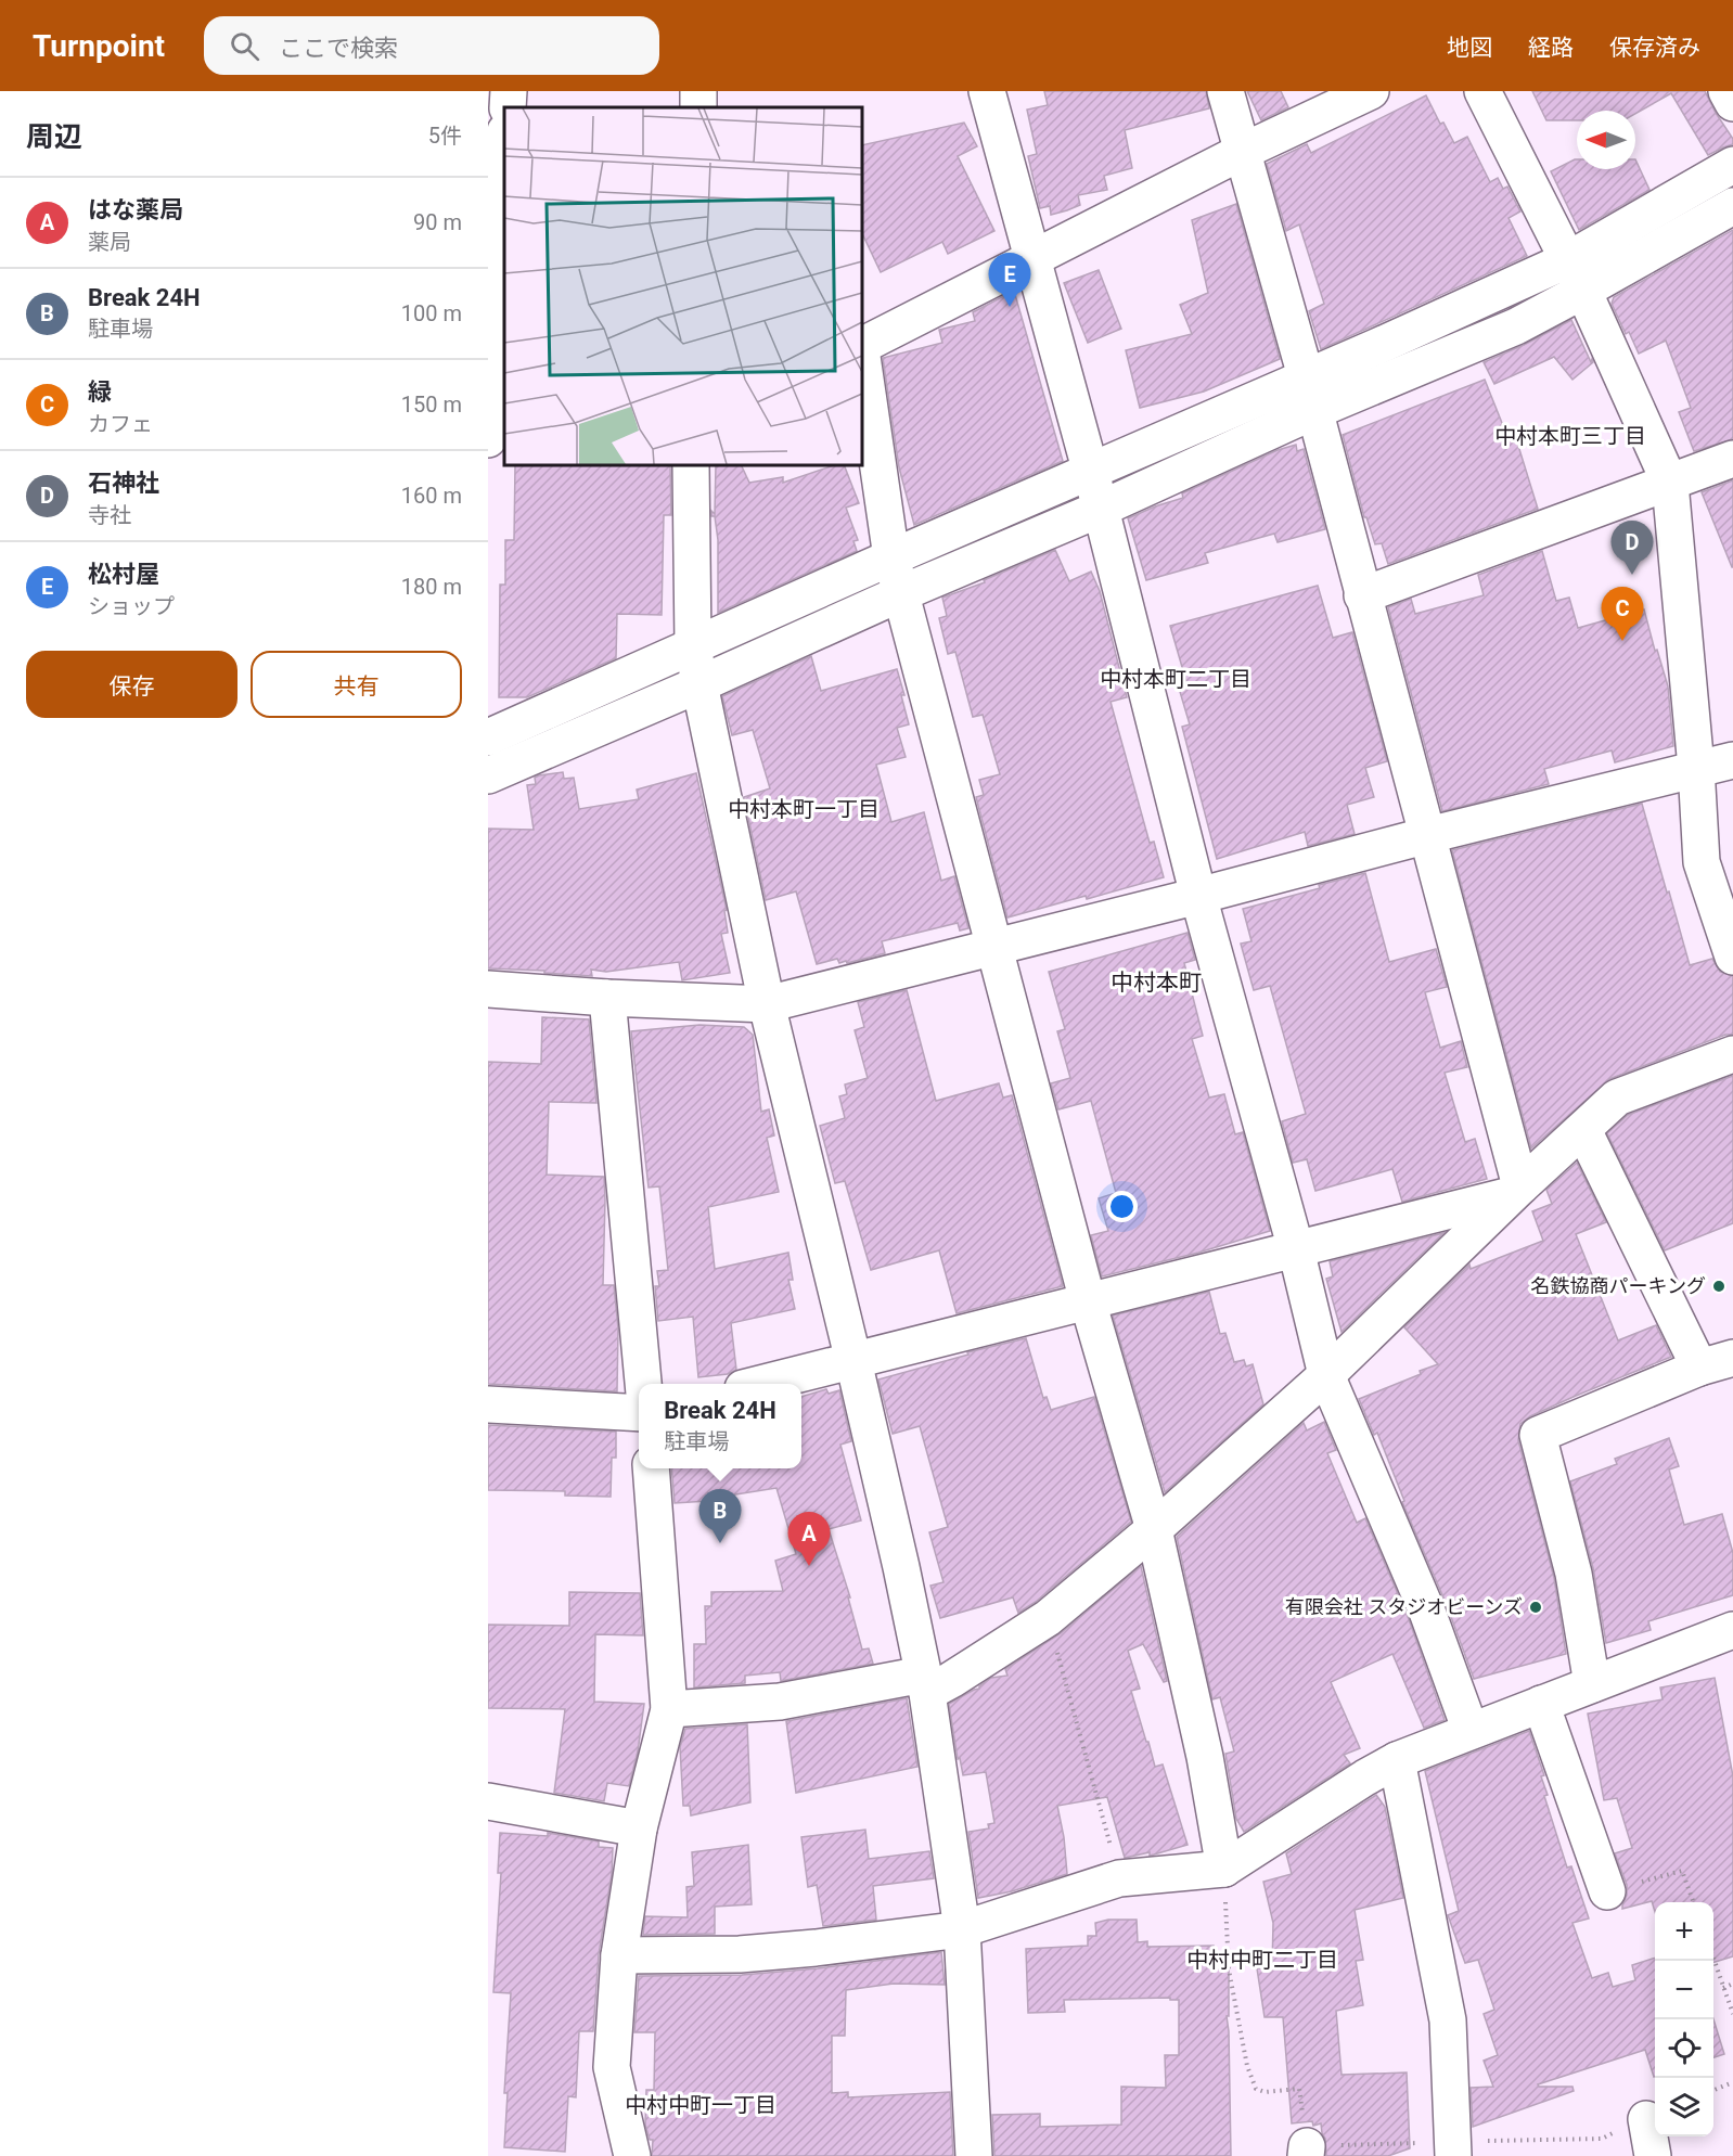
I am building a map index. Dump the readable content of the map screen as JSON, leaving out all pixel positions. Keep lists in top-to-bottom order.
{
  "districts": [
    "中村本町三丁目",
    "中村本町二丁目",
    "中村本町一丁目",
    "中村本町",
    "中村中町二丁目",
    "中村中町一丁目"
  ],
  "places": ["名鉄協商パーキング", "有限会社 スタジオビーンズ"],
  "north": "left",
  "page": {
    "header": "Turnpoint",
    "search": "ここで検索",
    "nav": ["地図", "経路", "保存済み"],
    "heading": ["周辺", "5件"],
    "list": [
      {
        "mark": "A",
        "name": "はな薬局",
        "note": "薬局",
        "value": "90 m"
      },
      {
        "mark": "B",
        "name": "Break 24H",
        "note": "駐車場",
        "value": "100 m"
      },
      {
        "mark": "C",
        "name": "緑",
        "note": "カフェ",
        "value": "150 m"
      },
      {
        "mark": "D",
        "name": "石神社",
        "note": "寺社",
        "value": "160 m"
      },
      {
        "mark": "E",
        "name": "松村屋",
        "note": "ショップ",
        "value": "180 m"
      }
    ],
    "pins": [
      "E",
      "D",
      "C",
      "B",
      "A"
    ],
    "buttons": ["保存", "共有"],
    "popup": ["Break 24H", "駐車場"],
    "map_buttons": ["+", "−"]
  }
}
